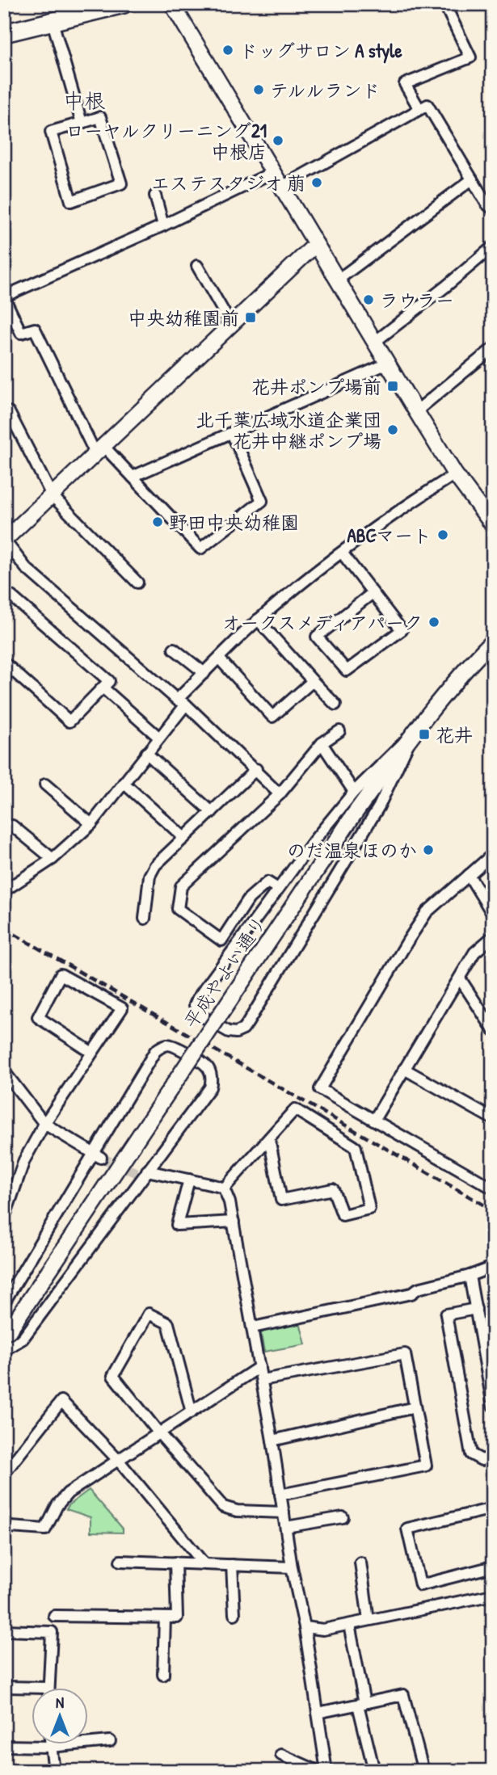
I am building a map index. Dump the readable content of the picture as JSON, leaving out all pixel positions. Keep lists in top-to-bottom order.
{
  "streets": {
    "street": ["平成やよい通り"]
  },
  "districts": ["中根"],
  "places": {
    "other": [
      "ドッグサロン A style",
      "テルルランド",
      "ローヤルクリーニング21 中根店",
      "エステスタジオ 萠",
      "ラウラー",
      "北千葉広域水道企業団 花井中継ポンプ場",
      "野田中央幼稚園",
      "ABCマート",
      "オークスメディアパーク",
      "のだ温泉ほのか"
    ],
    "transit": ["中央幼稚園前", "花井ポンプ場前", "花井"]
  },
  "north": "top"
}
